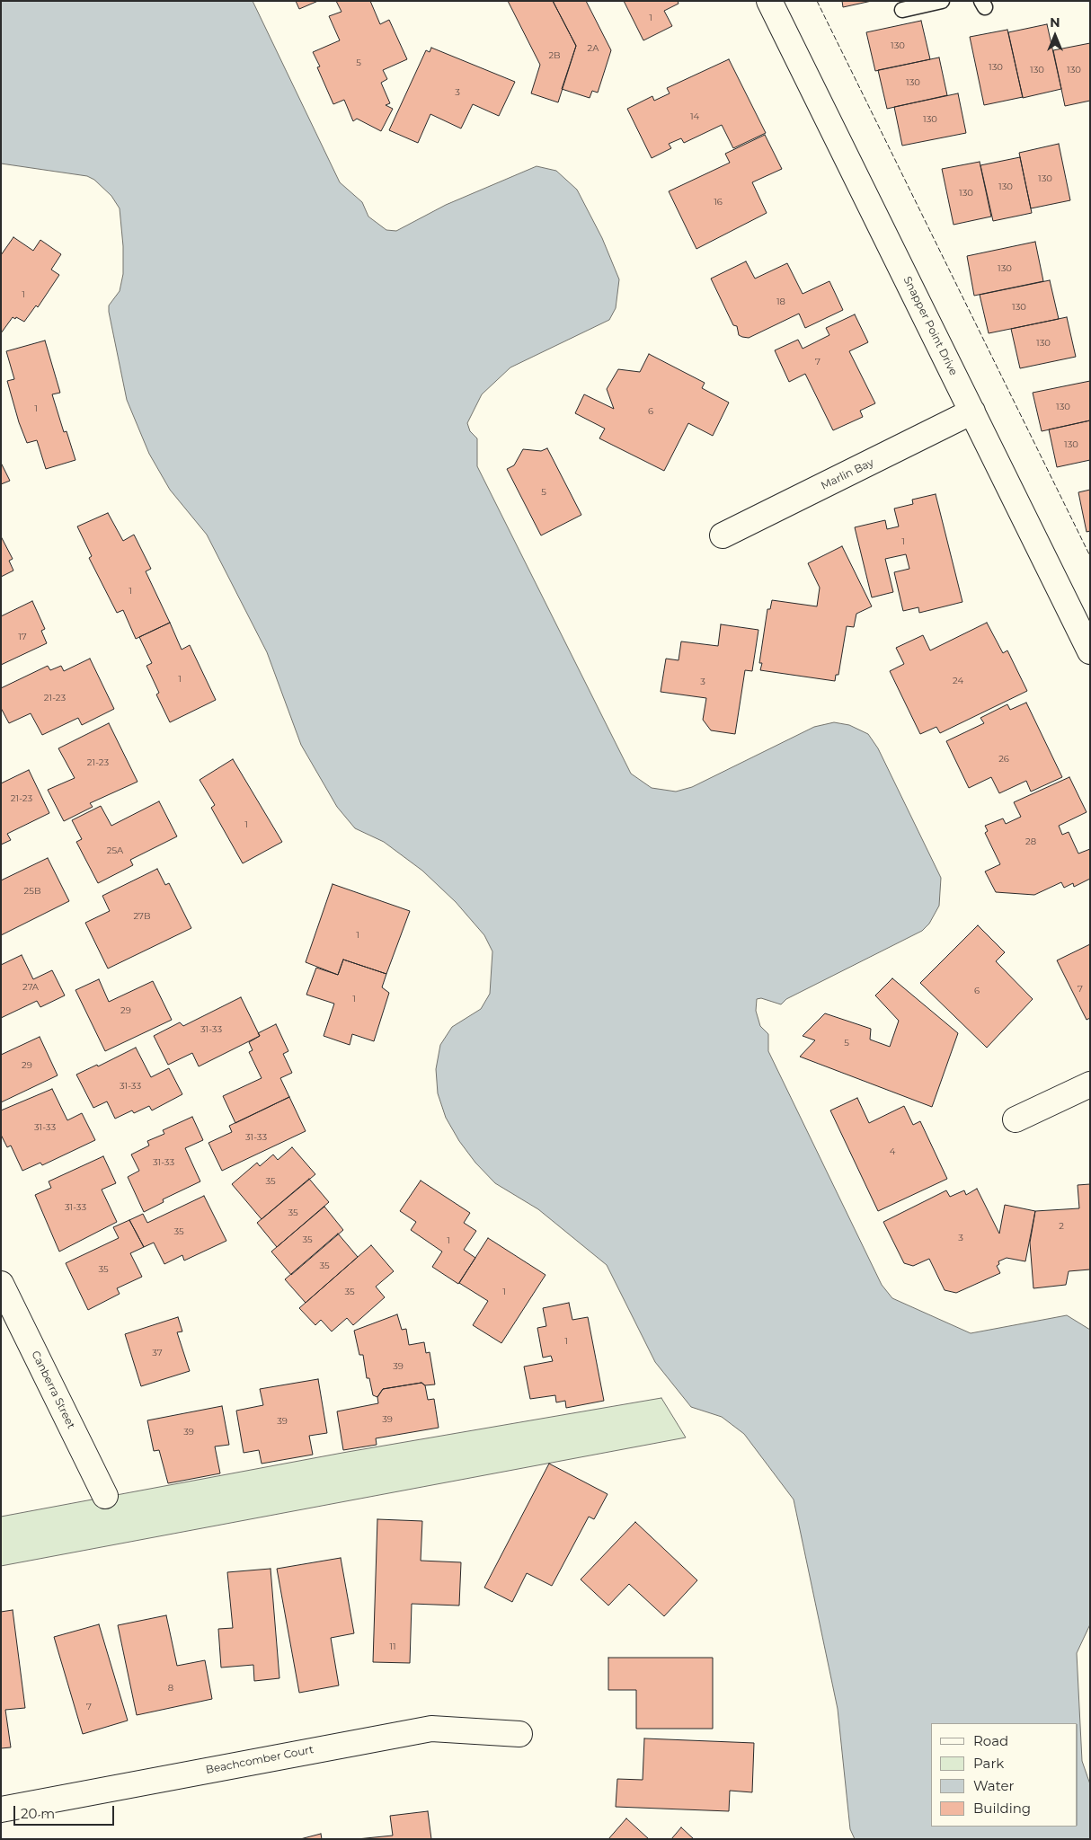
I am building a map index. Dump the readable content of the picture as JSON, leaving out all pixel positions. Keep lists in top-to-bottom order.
{
  "streets": {
    "street": [
      "Snapper Point Drive",
      "Marlin Bay",
      "Canberra Street",
      "Beachcomber Court"
    ]
  },
  "crossings": [
    ["Snapper Point Drive", "Marlin Bay"]
  ],
  "house_numbers": [
    "1",
    "130",
    "2A",
    "2B",
    "5",
    "130",
    "130",
    "130",
    "130",
    "3",
    "14",
    "130",
    "130",
    "130",
    "130",
    "16",
    "130",
    "1",
    "18",
    "130",
    "130",
    "7",
    "130",
    "1",
    "6",
    "130",
    "5",
    "1",
    "1",
    "17",
    "1",
    "24",
    "3",
    "21-23",
    "26",
    "21-23",
    "21-23",
    "1",
    "28",
    "25A",
    "25B",
    "27B",
    "1",
    "27A",
    "7",
    "6",
    "1",
    "29",
    "31-33",
    "5",
    "29",
    "31-33",
    "31-33",
    "31-33",
    "4",
    "31-33",
    "35",
    "31-33",
    "35",
    "2",
    "35",
    "3",
    "35",
    "1",
    "35",
    "35",
    "35",
    "1",
    "1",
    "37",
    "39",
    "39",
    "39",
    "39",
    "11",
    "8",
    "7"
  ],
  "legend": [
    "Road",
    "Park",
    "Water",
    "Building"
  ],
  "scale_bar": "20 m",
  "north": "top"
}
